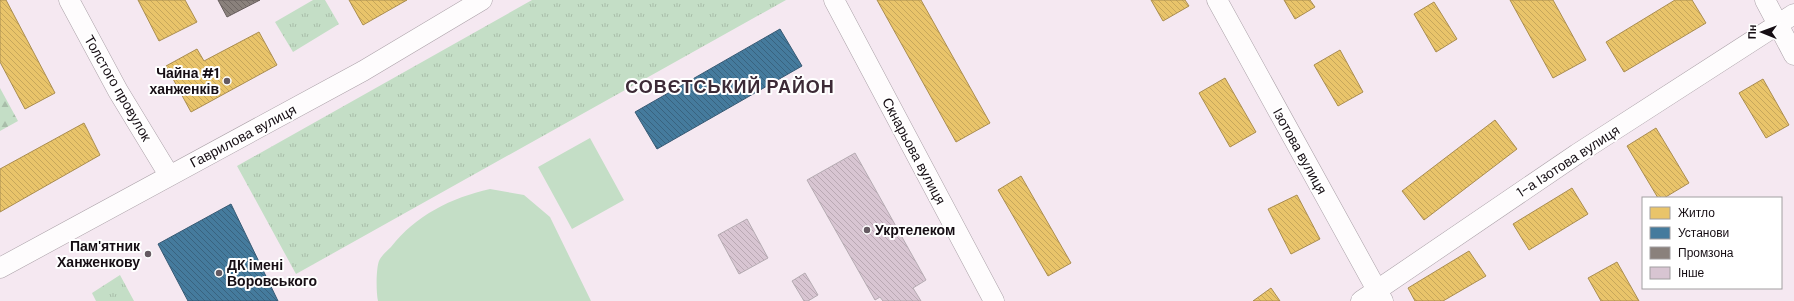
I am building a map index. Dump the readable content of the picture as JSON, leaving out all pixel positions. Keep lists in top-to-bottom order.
{
  "streets": {
    "street": [
      "Толстого провулок",
      "Гаврилова вулиця",
      "Скнарьова вулиця",
      "Ізотова вулиця",
      "1-а Ізотова вулиця"
    ]
  },
  "crossings": [
    ["Толстого провулок", "Гаврилова вулиця"],
    ["Ізотова вулиця", "1-а Ізотова вулиця"]
  ],
  "districts": ["СОВЄТСЬКИЙ РАЙОН"],
  "places": [
    "Чайна #1 ханженків",
    "Укртелеком",
    "Пам'ятник Ханженкову",
    "ДК імені Воровського"
  ],
  "legend": [
    "Житло",
    "Установи",
    "Промзона",
    "Інше"
  ],
  "north": "left"
}
